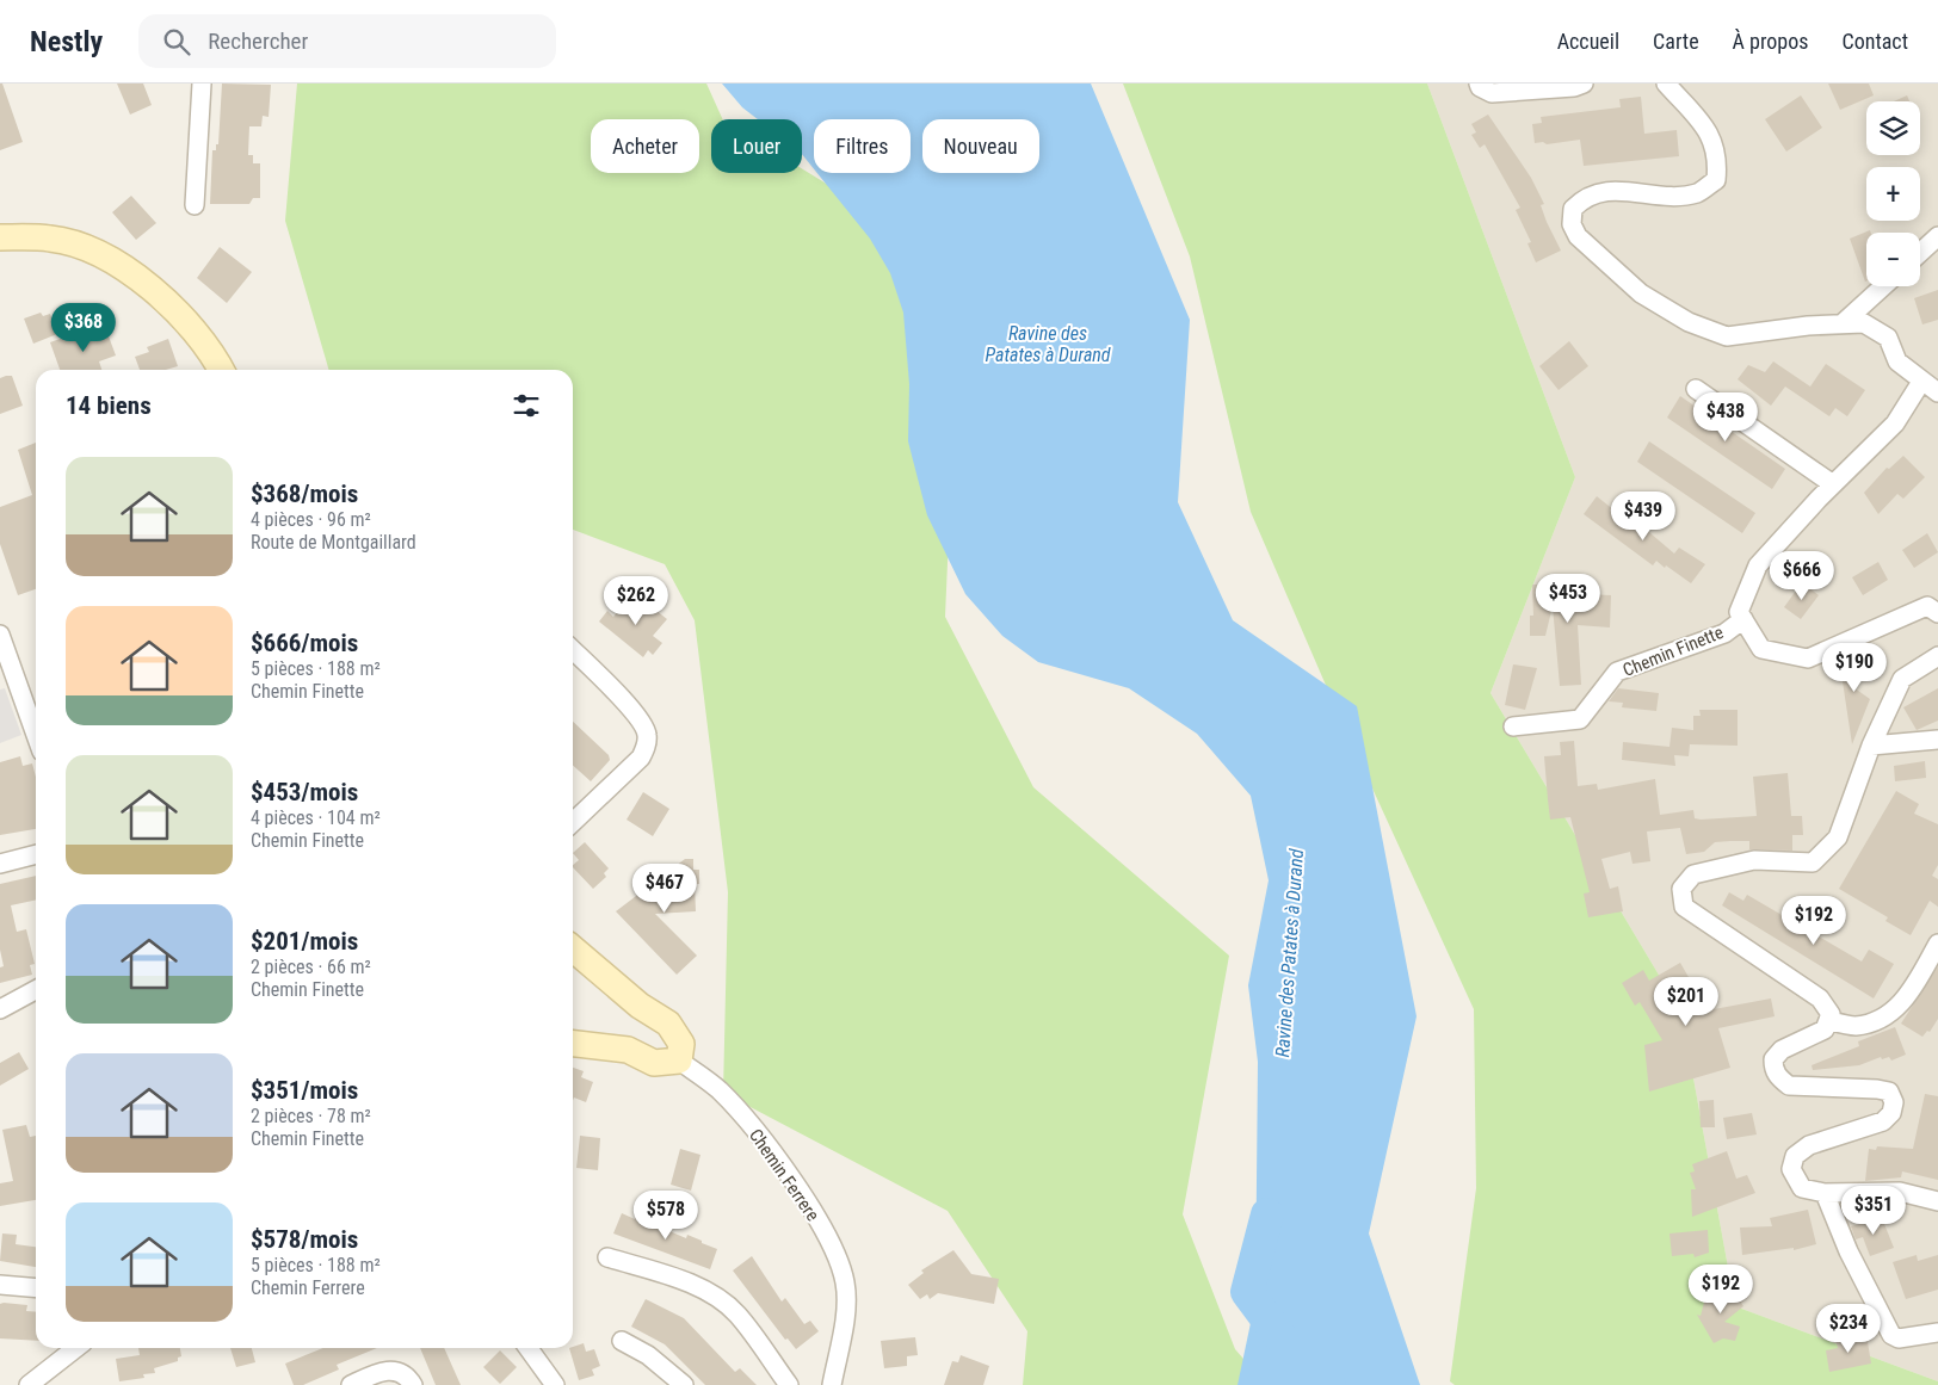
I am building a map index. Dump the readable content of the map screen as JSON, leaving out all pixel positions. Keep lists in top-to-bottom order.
{
  "streets": {
    "street": ["Chemin Finette", "Chemin Ferrere"]
  },
  "water": ["Ravine des Patates à Durand"],
  "page": {
    "header": "Nestly",
    "search": "Rechercher",
    "nav": [
      "Accueil",
      "Carte",
      "À propos",
      "Contact"
    ],
    "map_buttons": ["+", "−"],
    "chip": [
      "Acheter",
      "Louer",
      "Filtres",
      "Nouveau"
    ],
    "price": [
      "$368",
      "$438",
      "$439",
      "$666",
      "$453",
      "$262",
      "$190",
      "$467",
      "$192",
      "$201",
      "$351",
      "$578",
      "$192",
      "$234"
    ],
    "heading": "14 biens",
    "list": [
      {
        "name": "$368/mois",
        "note": "4 pièces · 96 m² · Route de Montgaillard"
      },
      {
        "name": "$666/mois",
        "note": "5 pièces · 188 m² · Chemin Finette"
      },
      {
        "name": "$453/mois",
        "note": "4 pièces · 104 m² · Chemin Finette"
      },
      {
        "name": "$201/mois",
        "note": "2 pièces · 66 m² · Chemin Finette"
      },
      {
        "name": "$351/mois",
        "note": "2 pièces · 78 m² · Chemin Finette"
      },
      {
        "name": "$578/mois",
        "note": "5 pièces · 188 m² · Chemin Ferrere"
      }
    ]
  }
}
